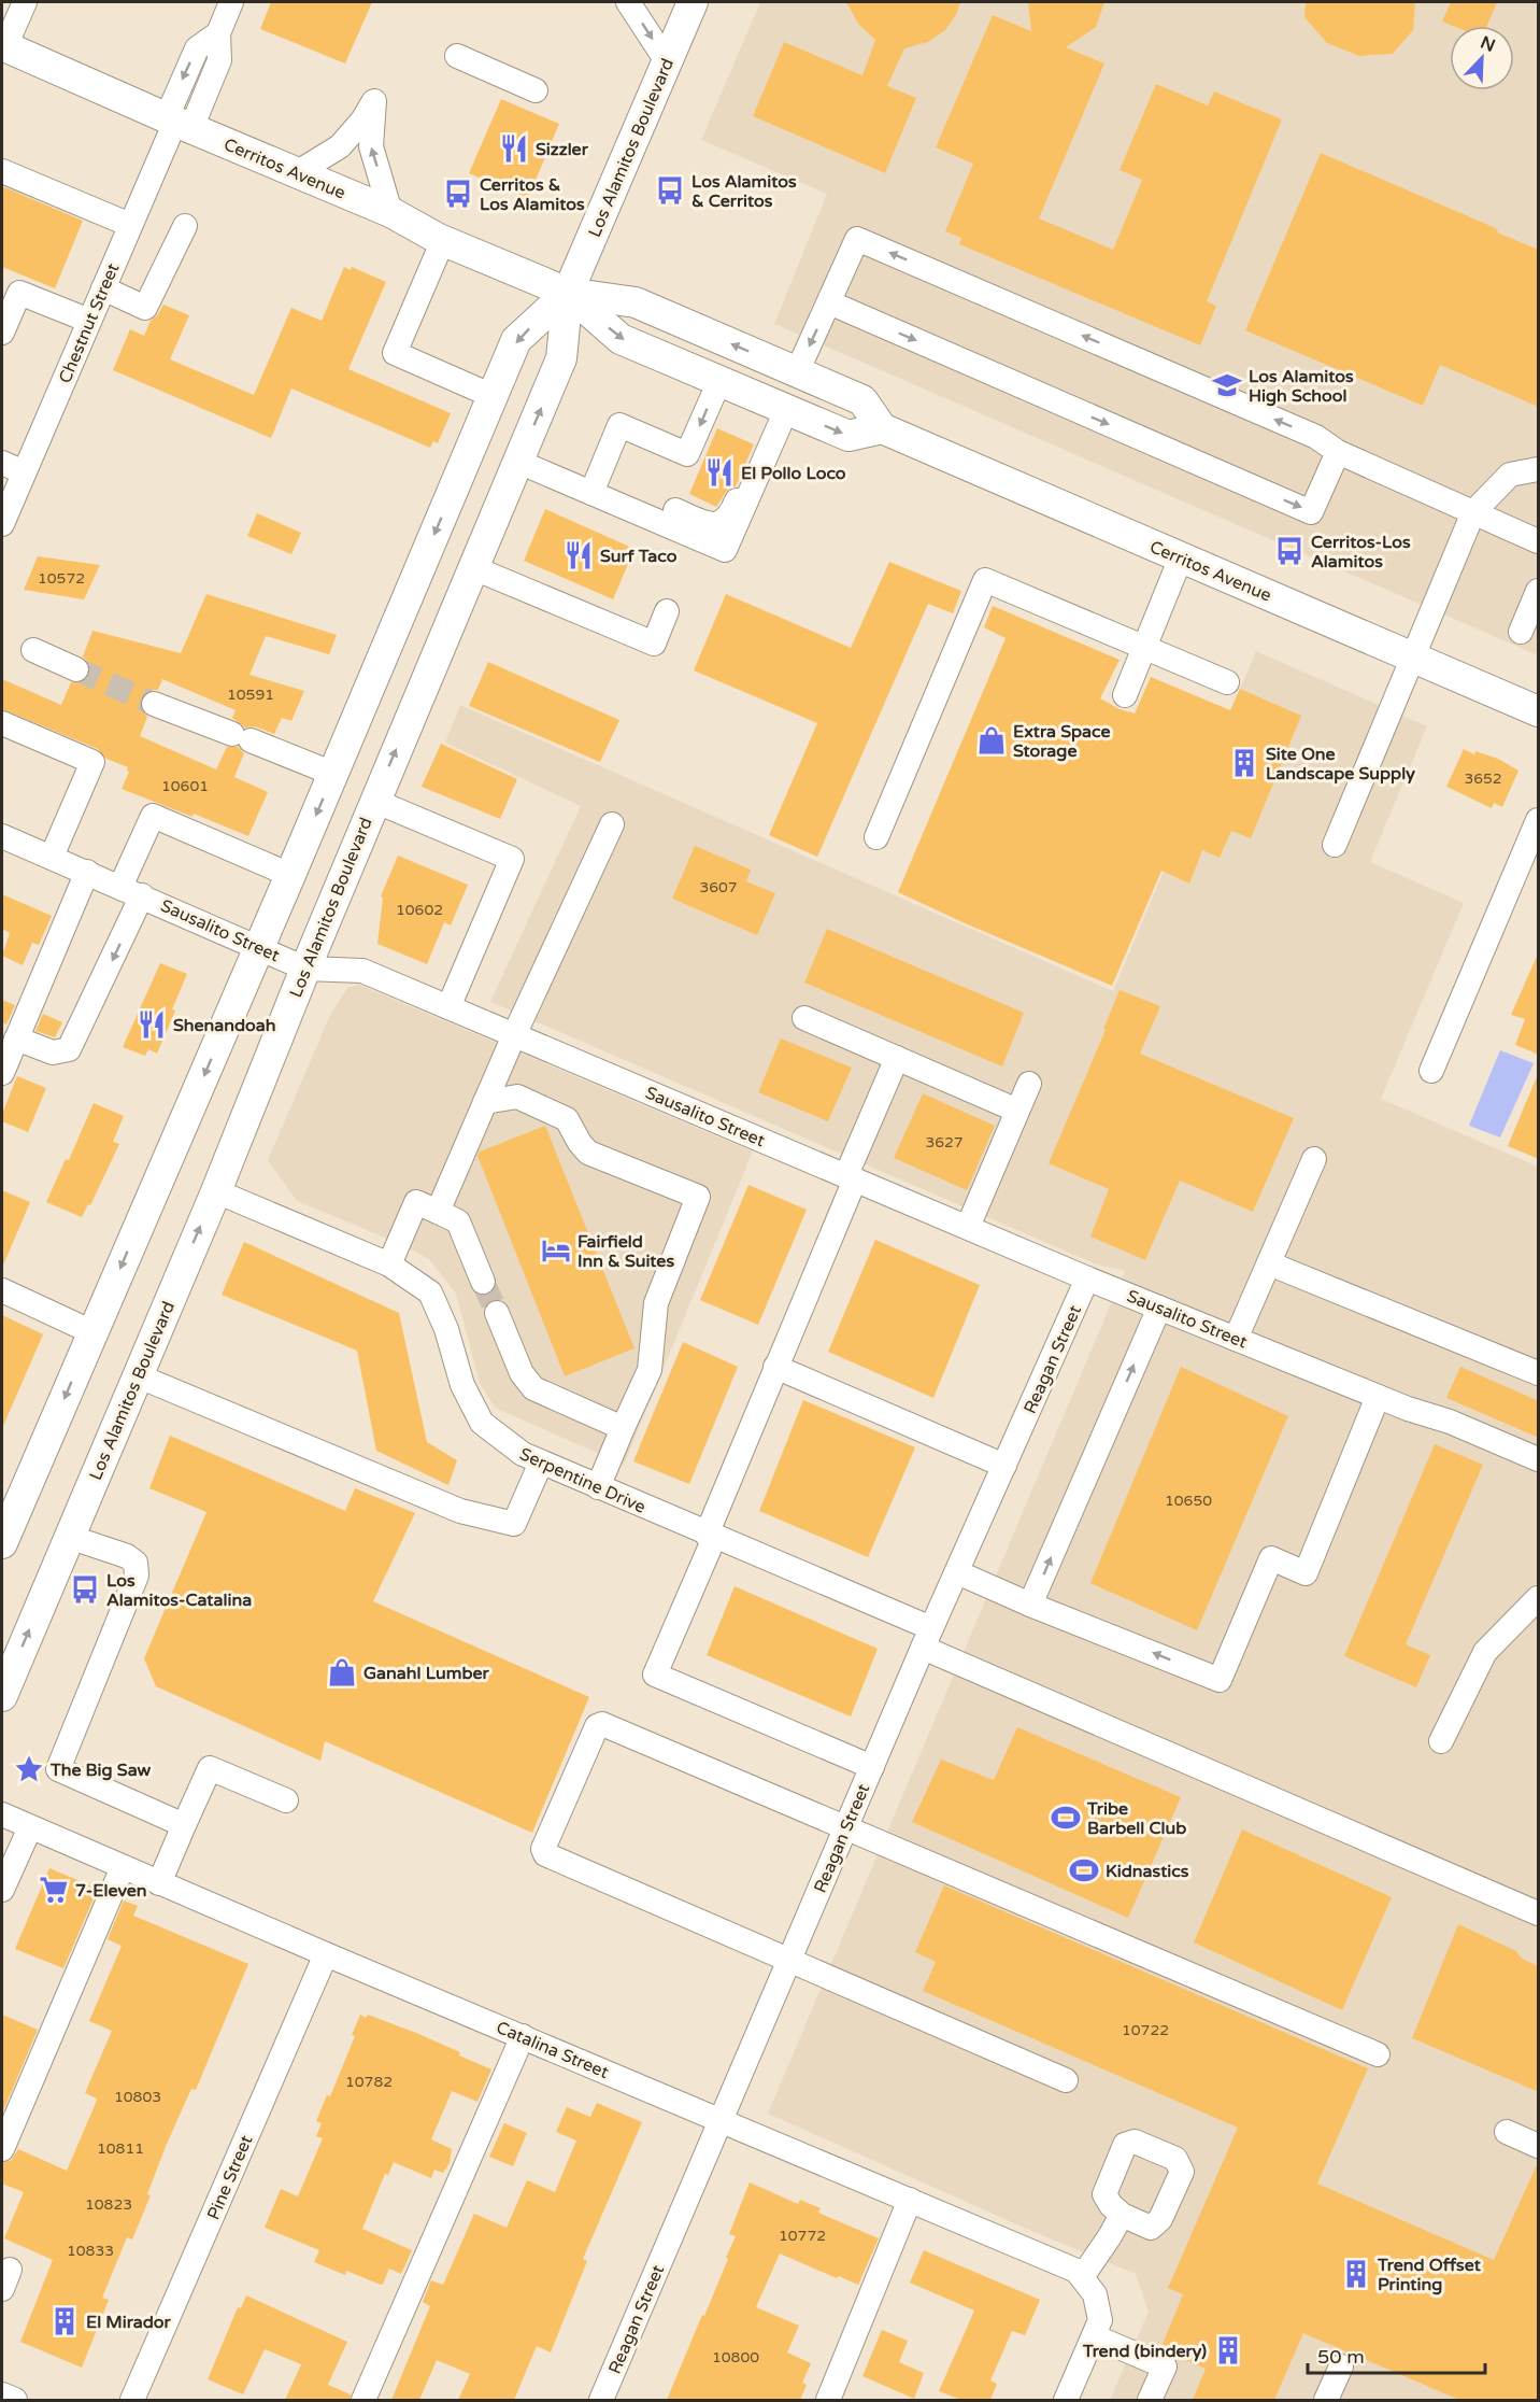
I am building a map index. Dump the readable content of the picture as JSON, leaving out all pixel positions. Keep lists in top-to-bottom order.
{
  "streets": {
    "main road": ["Los Alamitos Boulevard", "Cerritos Avenue"],
    "street": [
      "Chestnut Street",
      "Sausalito Street",
      "Reagan Street",
      "Serpentine Drive",
      "Catalina Street",
      "Pine Street"
    ]
  },
  "crossings": [
    ["Los Alamitos Boulevard", "Cerritos Avenue"],
    ["Los Alamitos Boulevard", "Sausalito Street"],
    ["Los Alamitos Boulevard", "Serpentine Drive"],
    ["Cerritos Avenue", "Chestnut Street"],
    ["Sausalito Street", "Reagan Street"],
    ["Reagan Street", "Serpentine Drive"],
    ["Reagan Street", "Catalina Street"],
    ["Catalina Street", "Pine Street"]
  ],
  "places": {
    "restaurant": [
      "Sizzler",
      "El Pollo Loco",
      "Surf Taco",
      "Shenandoah"
    ],
    "bus stop": [
      "Los Alamitos & Cerritos",
      "Cerritos & Los Alamitos",
      "Cerritos-Los Alamitos",
      "Los Alamitos-Catalina"
    ],
    "school or university": ["Los Alamitos High School"],
    "shop": ["Extra Space Storage", "Ganahl Lumber"],
    "building": [
      "Site One Landscape Supply",
      "Trend Offset Printing",
      "El Mirador",
      "Trend (bindery)"
    ],
    "hotel": ["Fairfield Inn & Suites"],
    "place": ["The Big Saw"],
    "sports": ["Tribe Barbell Club", "Kidnastics"],
    "supermarket": ["7-Eleven"]
  },
  "house_numbers": [
    "10572",
    "10591",
    "3652",
    "10601",
    "3607",
    "10602",
    "3627",
    "10650",
    "10722",
    "10782",
    "10803",
    "10811",
    "10823",
    "10772",
    "10833",
    "10800"
  ],
  "scale_bar": "50 m",
  "north": "top right"
}
